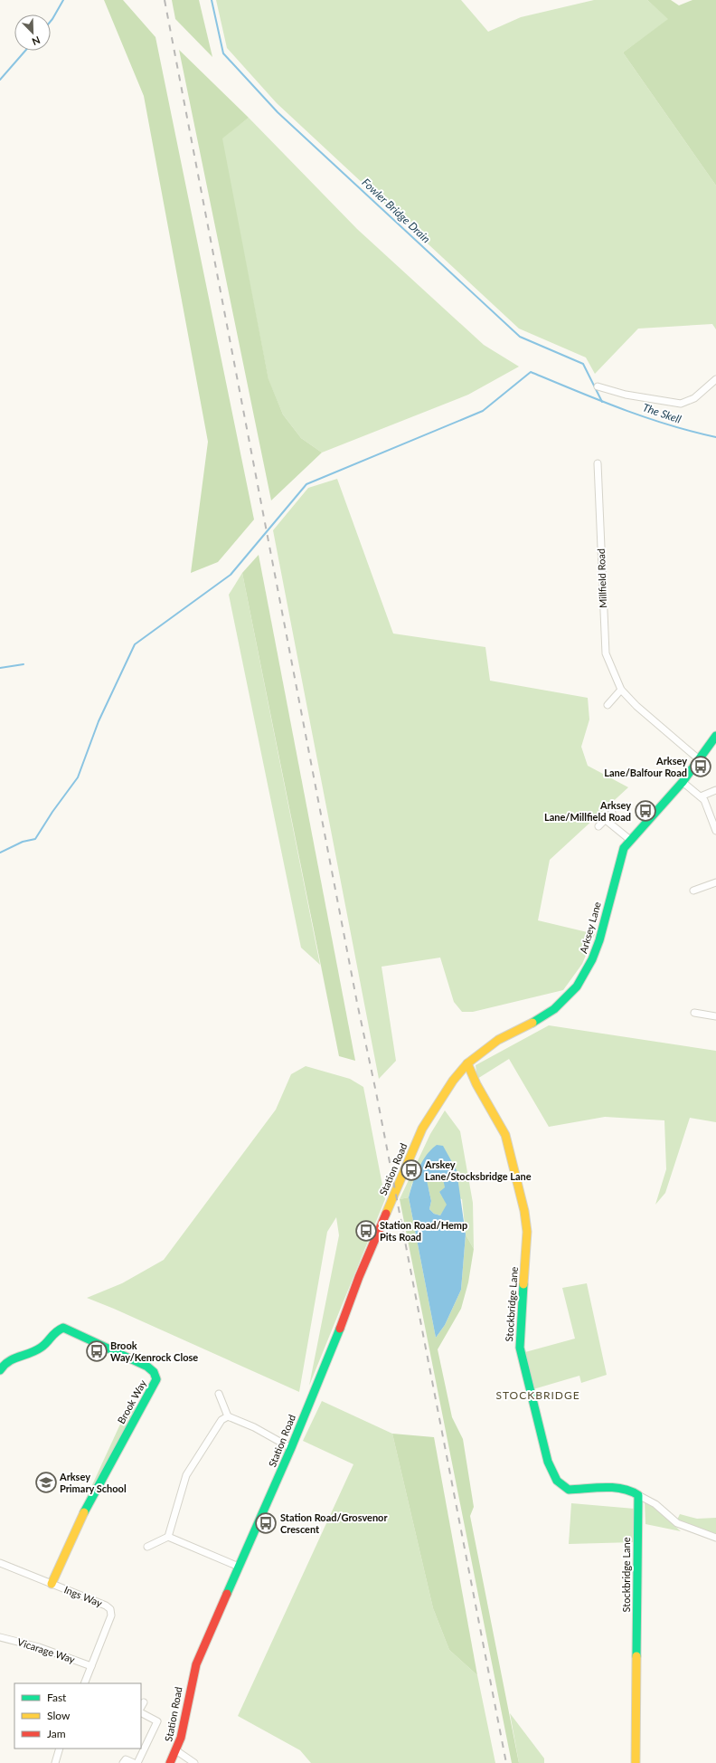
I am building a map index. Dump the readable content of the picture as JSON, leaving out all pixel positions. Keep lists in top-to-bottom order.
{
  "streets": {
    "street": [
      "Millfield Road",
      "Arksey Lane",
      "Station Road",
      "Stockbridge Lane",
      "Brook Way",
      "Ings Way",
      "Vicarage Way"
    ]
  },
  "crossings": [
    ["Millfield Road", "Arksey Lane"],
    ["Arksey Lane", "Station Road"],
    ["Arksey Lane", "Stockbridge Lane"],
    ["Brook Way", "Ings Way"],
    ["Ings Way", "Vicarage Way"]
  ],
  "districts": ["STOCKBRIDGE"],
  "water": ["Fowler Bridge Drain", "The Skell"],
  "places": {
    "bus stop": [
      "Arksey Lane/Balfour Road",
      "Arksey Lane/Millfield Road",
      "Arskey Lane/Stocksbridge Lane",
      "Station Road/Hemp Pits Road",
      "Brook Way/Kenrock Close",
      "Station Road/Grosvenor Crescent"
    ],
    "school or university": ["Arksey Primary School"]
  },
  "legend": ["Fast", "Slow", "Jam"],
  "north": "bottom right"
}
